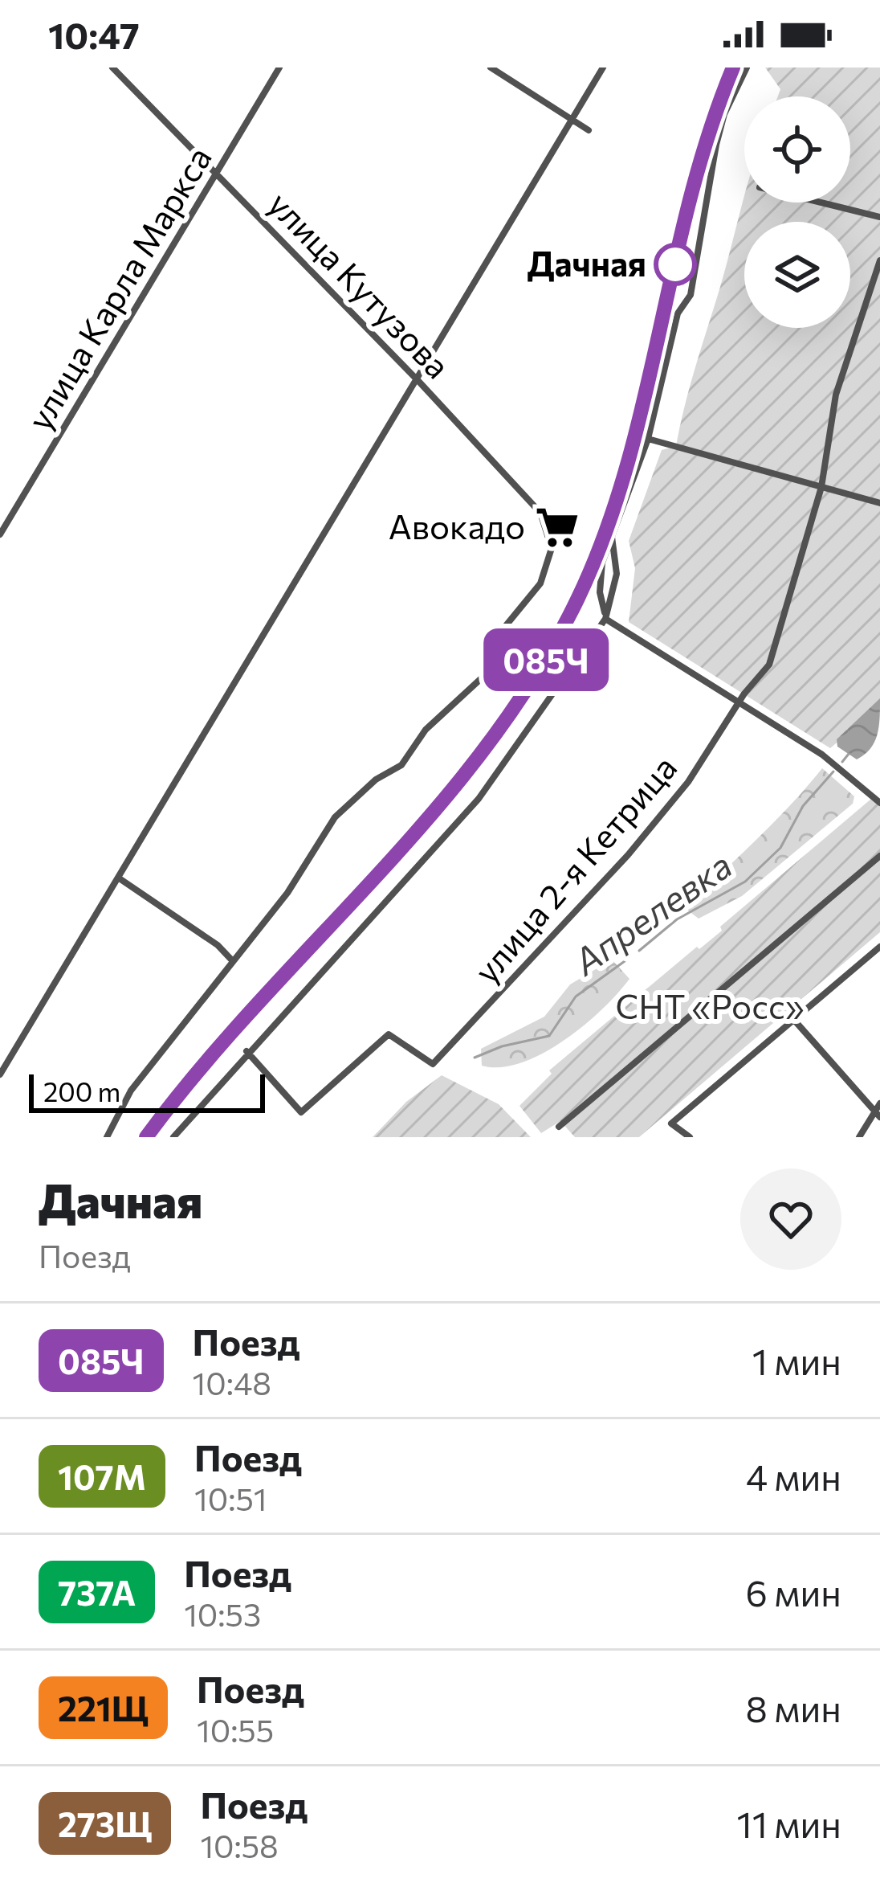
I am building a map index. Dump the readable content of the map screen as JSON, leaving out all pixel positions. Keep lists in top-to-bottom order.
{
  "streets": {
    "street": ["улица Кутузова", "улица Карла Маркса", "улица 2-я Кетрица"]
  },
  "crossings": [
    ["улица Кутузова", "улица Карла Маркса"]
  ],
  "water": ["Апрелевка"],
  "parks": ["СНТ «Росс»"],
  "places": {
    "other": ["Дачная"],
    "supermarket": ["Авокадо"]
  },
  "scale_bar": "200 m",
  "page": {
    "status": "10:47",
    "on_map": "085Ч",
    "scale": "200 m",
    "heading": ["Дачная", "Поезд"],
    "list": [
      {
        "mark": "085Ч",
        "name": "Поезд",
        "note": "10:48",
        "value": "1 мин"
      },
      {
        "mark": "107М",
        "name": "Поезд",
        "note": "10:51",
        "value": "4 мин"
      },
      {
        "mark": "737А",
        "name": "Поезд",
        "note": "10:53",
        "value": "6 мин"
      },
      {
        "mark": "221Щ",
        "name": "Поезд",
        "note": "10:55",
        "value": "8 мин"
      },
      {
        "mark": "273Щ",
        "name": "Поезд",
        "note": "10:58",
        "value": "11 мин"
      }
    ]
  }
}
